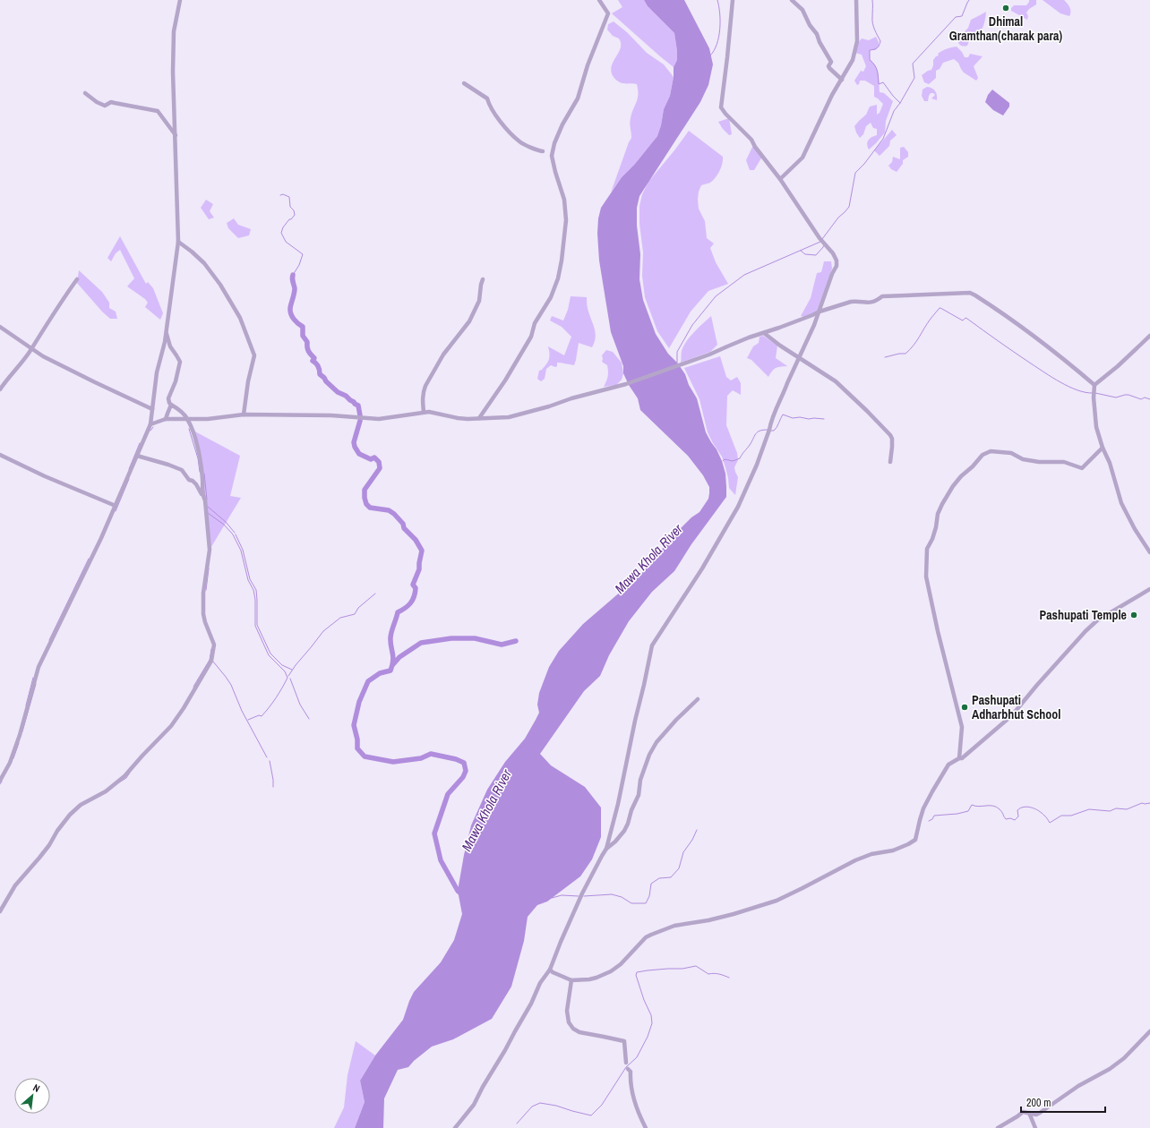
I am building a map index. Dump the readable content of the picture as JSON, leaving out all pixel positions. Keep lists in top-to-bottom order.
{
  "water": ["Mawa Khola River"],
  "places": ["Dhimal Gramthan(charak para)", "Pashupati Temple", "Pashupati Adharbhut School"],
  "scale_bar": "200 m",
  "north": "top right"
}
